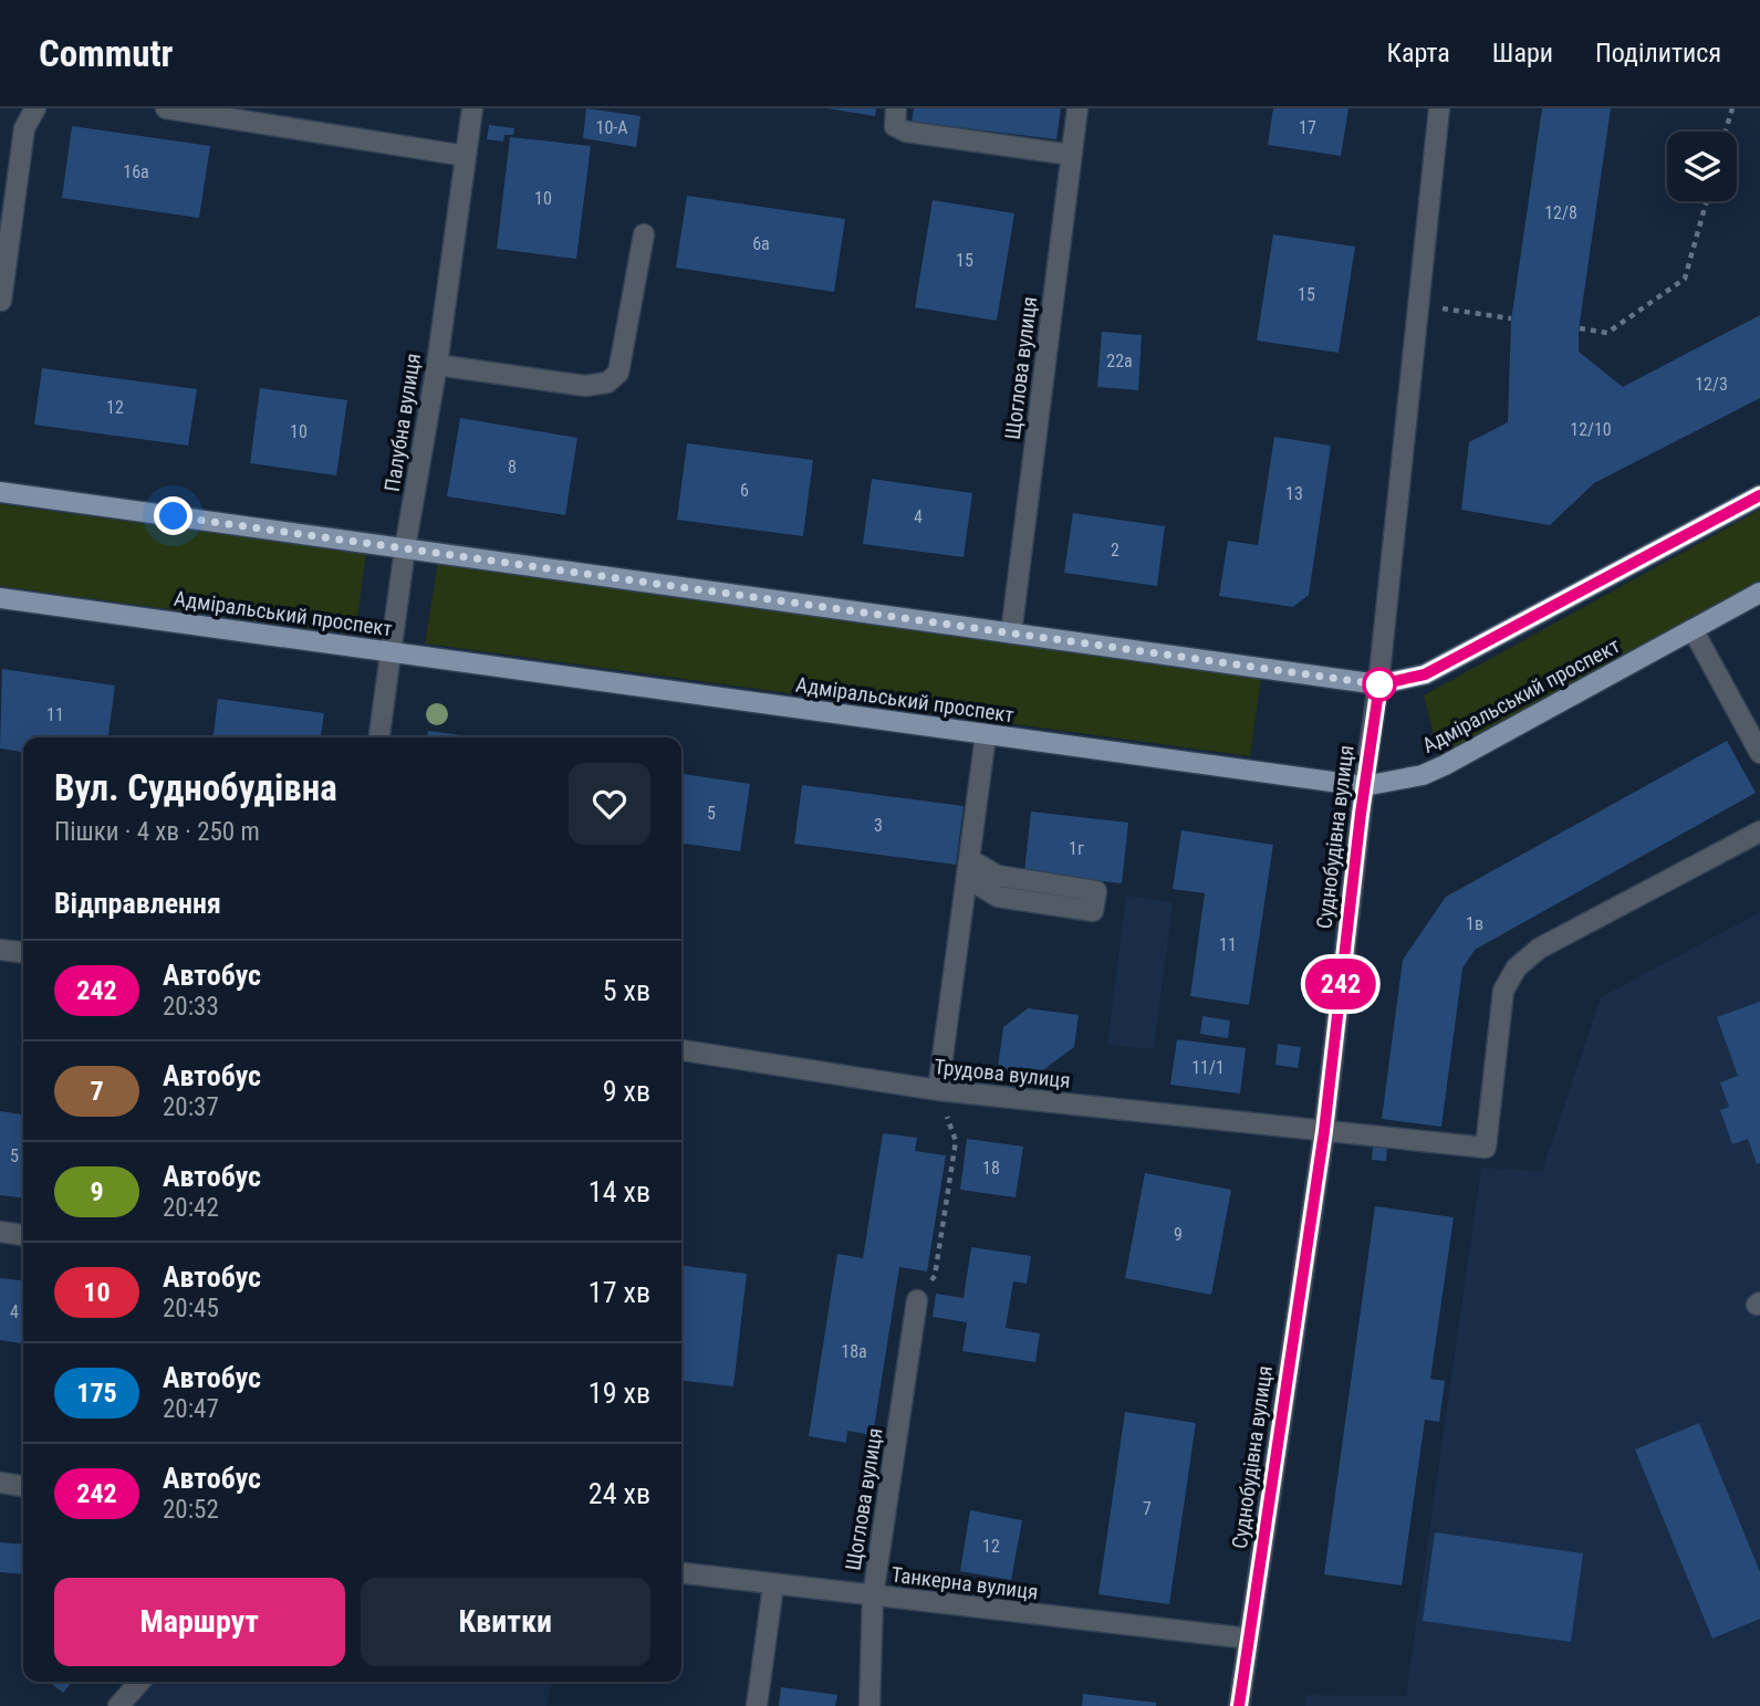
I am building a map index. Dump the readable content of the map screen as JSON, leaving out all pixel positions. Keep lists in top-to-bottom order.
{
  "streets": {
    "main road": ["Адміральський проспект"],
    "street": [
      "Щоглова вулиця",
      "Палубна вулиця",
      "Суднобудівна вулиця",
      "Трудова вулиця",
      "Танкерна вулиця"
    ]
  },
  "crossings": [
    ["Щоглова вулиця", "Танкерна вулиця"],
    ["Палубна вулиця", "Адміральський проспект"],
    ["Адміральський проспект", "Суднобудівна вулиця"],
    ["Суднобудівна вулиця", "Трудова вулиця"],
    ["Суднобудівна вулиця", "Танкерна вулиця"]
  ],
  "lines": ["bus line 242"],
  "house_numbers": [
    "10-А",
    "17",
    "16а",
    "10",
    "12/8",
    "6а",
    "15",
    "15",
    "22а",
    "12/3",
    "12",
    "12/10",
    "10",
    "8",
    "6",
    "13",
    "4",
    "2",
    "11",
    "5",
    "3",
    "1г",
    "1в",
    "11",
    "11/1",
    "5",
    "18",
    "9",
    "4",
    "18а",
    "7",
    "12"
  ],
  "page": {
    "header": "Commutr",
    "nav": ["Карта", "Шари", "Поділитися"],
    "on_map": "242",
    "heading": [
      ["Вул. Суднобудівна", "Пішки · 4 хв · 250 m"],
      "Відправлення"
    ],
    "list": [
      {
        "mark": "242",
        "name": "Автобус",
        "note": "20:33",
        "value": "5 хв"
      },
      {
        "mark": "7",
        "name": "Автобус",
        "note": "20:37",
        "value": "9 хв"
      },
      {
        "mark": "9",
        "name": "Автобус",
        "note": "20:42",
        "value": "14 хв"
      },
      {
        "mark": "10",
        "name": "Автобус",
        "note": "20:45",
        "value": "17 хв"
      },
      {
        "mark": "175",
        "name": "Автобус",
        "note": "20:47",
        "value": "19 хв"
      },
      {
        "mark": "242",
        "name": "Автобус",
        "note": "20:52",
        "value": "24 хв"
      }
    ],
    "buttons": ["Маршрут", "Квитки"]
  }
}
